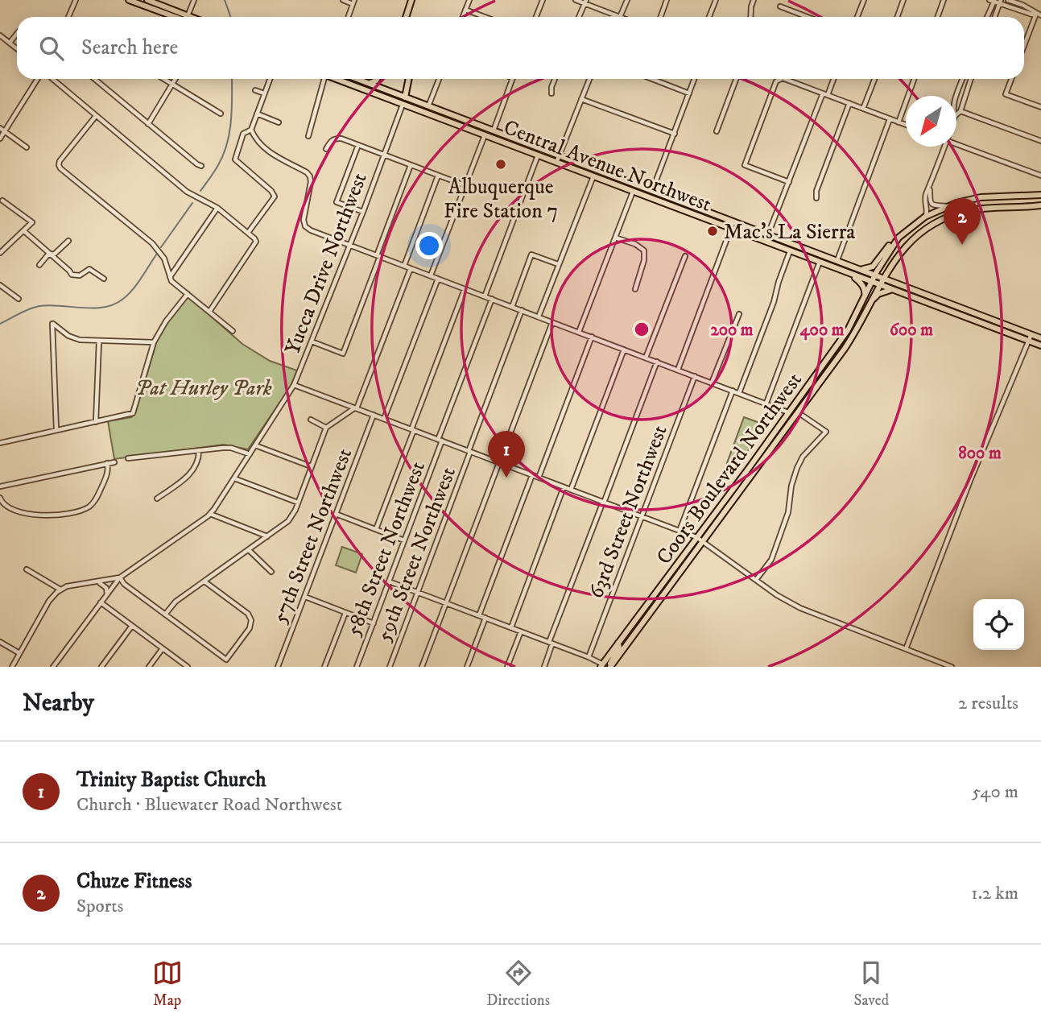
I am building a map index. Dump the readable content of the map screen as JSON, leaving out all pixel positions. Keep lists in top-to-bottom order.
{
  "streets": {
    "main road": ["Central Avenue Northwest", "Coors Boulevard Northwest"],
    "street": [
      "Yucca Drive Northwest",
      "63rd Street Northwest",
      "57th Street Northwest",
      "58th Street Northwest",
      "59th Street Northwest"
    ]
  },
  "crossings": [
    ["Central Avenue Northwest", "Yucca Drive Northwest"],
    ["Central Avenue Northwest", "Coors Boulevard Northwest"]
  ],
  "parks": ["Pat Hurley Park"],
  "places": ["Albuquerque Fire Station 7", "Mac's La Sierra"],
  "north": "bottom left",
  "page": {
    "search": "Search here",
    "pins": ["2", "1"],
    "heading": ["Nearby", "2 results"],
    "list": [
      {
        "mark": "1",
        "name": "Trinity Baptist Church",
        "note": "Church · Bluewater Road Northwest",
        "value": "540 m"
      },
      {
        "mark": "2",
        "name": "Chuze Fitness",
        "note": "Sports",
        "value": "1.2 km"
      }
    ],
    "nav": ["Map", "Directions", "Saved"]
  },
  "rings": [
    "200 m",
    "400 m",
    "600 m",
    "800 m"
  ]
}
